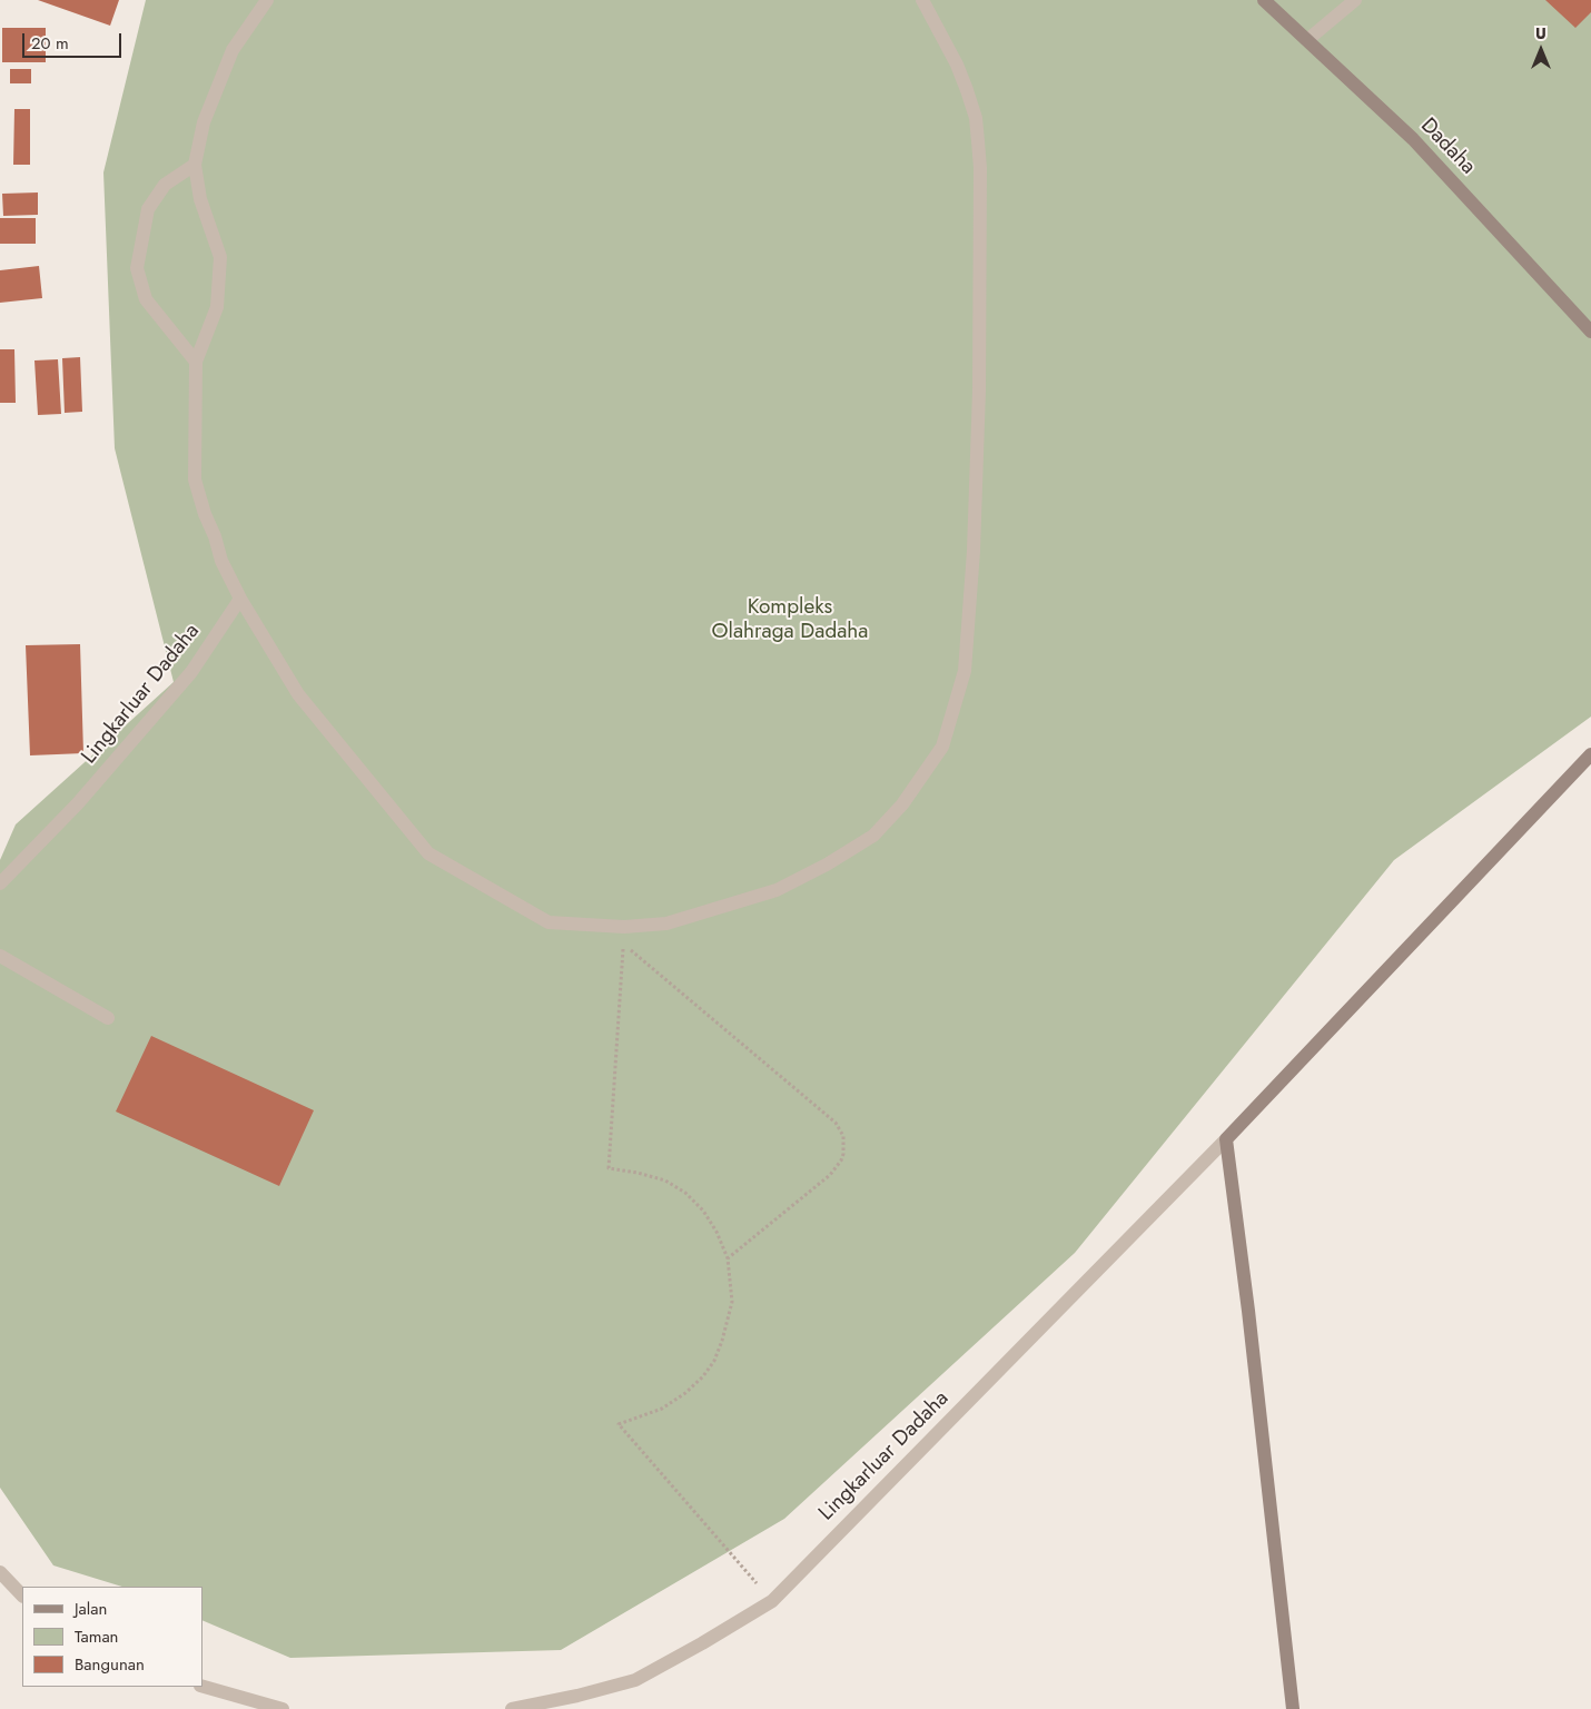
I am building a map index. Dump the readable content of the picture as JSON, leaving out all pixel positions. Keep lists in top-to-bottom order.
{
  "streets": {
    "street": ["Dadaha"],
    "lane": ["Lingkarluar Dadaha"]
  },
  "parks": ["Kompleks Olahraga Dadaha"],
  "legend": ["Jalan", "Taman", "Bangunan"],
  "scale_bar": "20 m",
  "north": "top"
}
